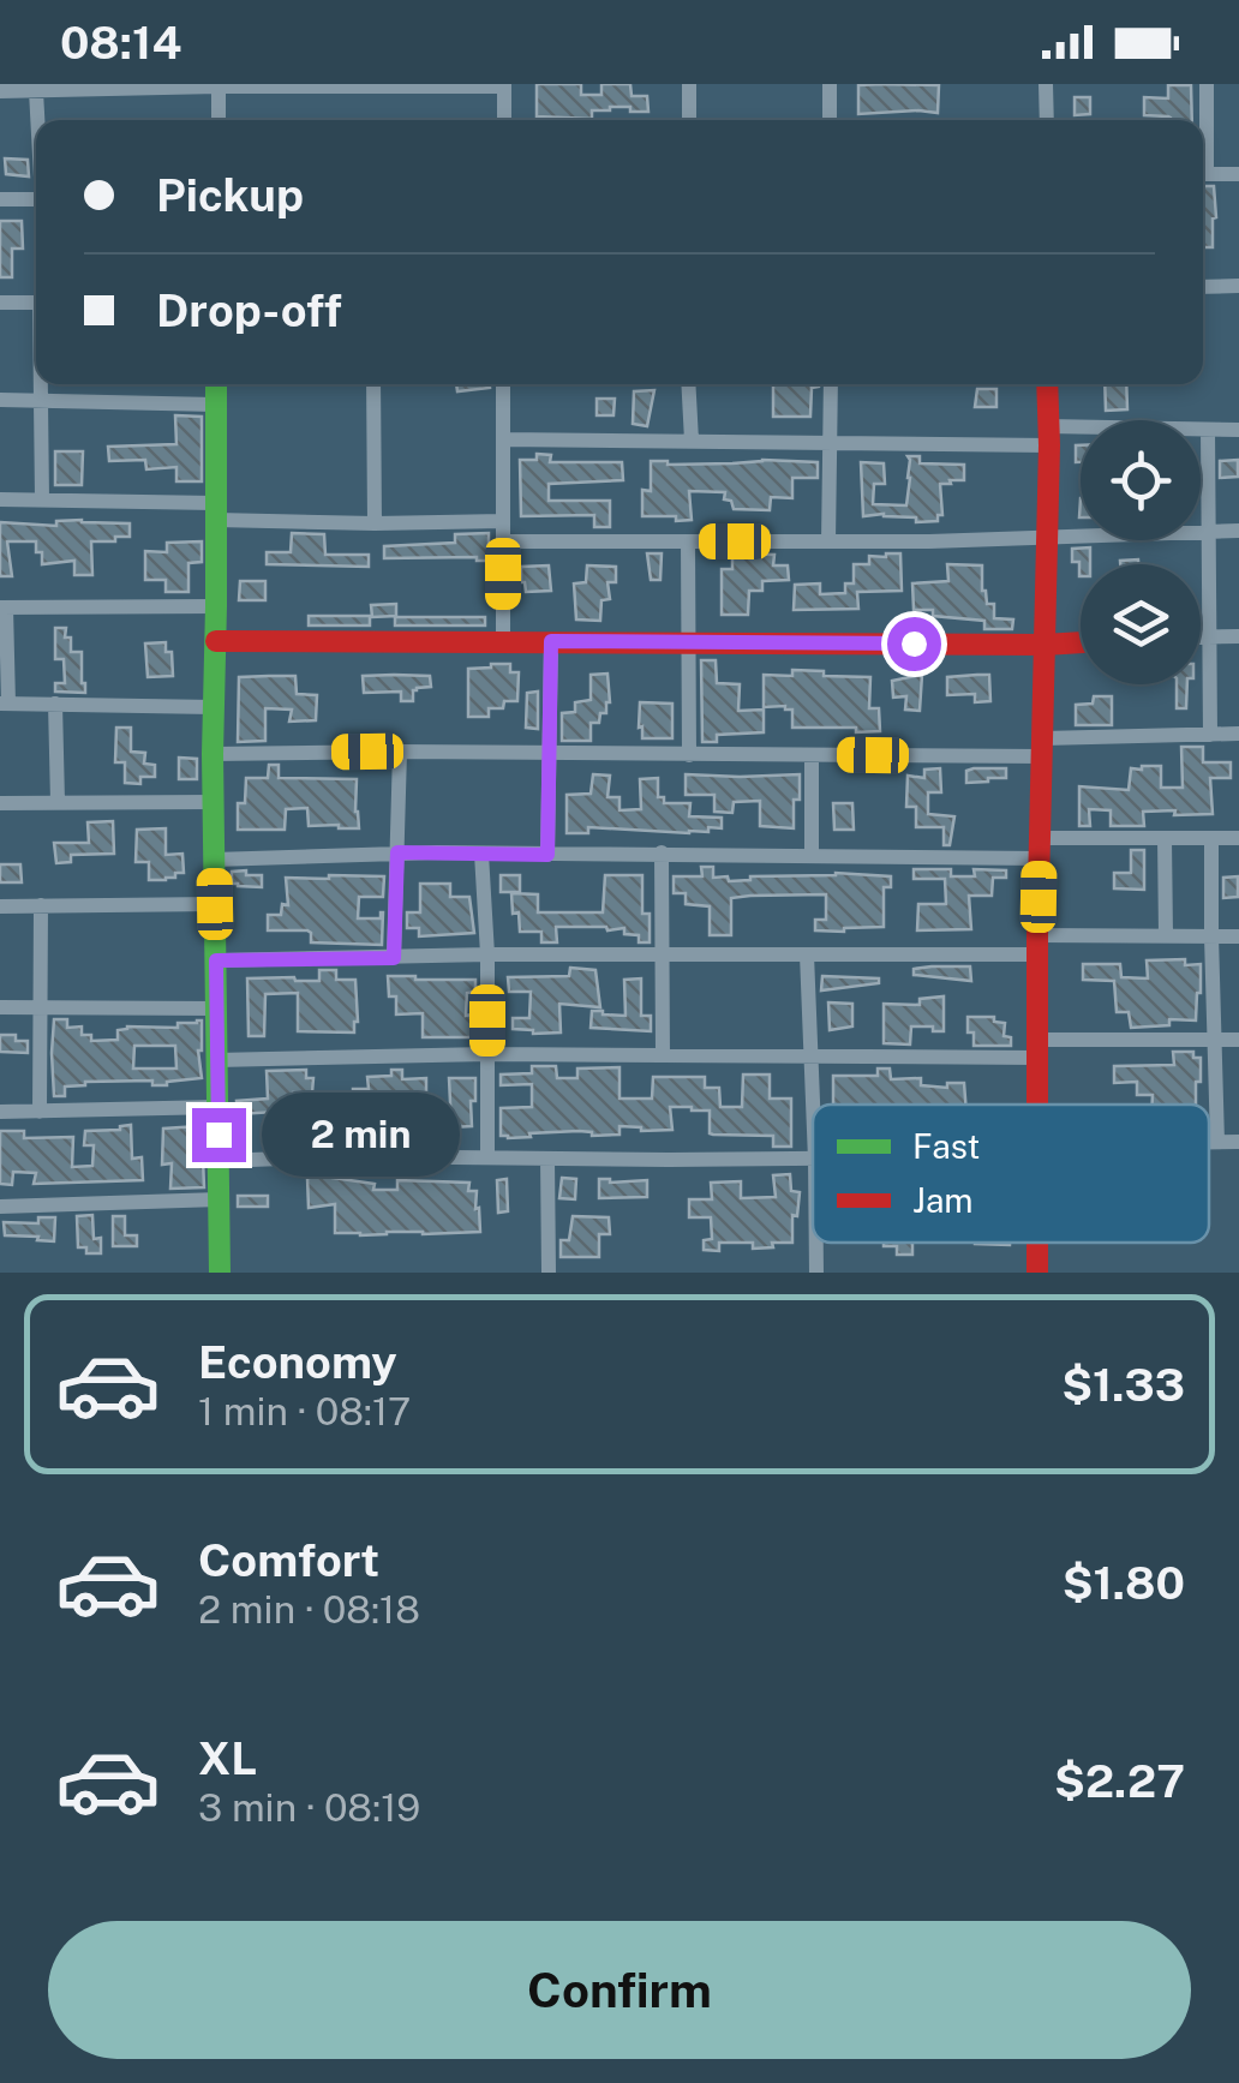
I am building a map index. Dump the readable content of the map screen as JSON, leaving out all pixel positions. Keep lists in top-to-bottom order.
{
  "legend": ["Fast", "Jam"],
  "page": {
    "status": "08:14",
    "banner": ["Pickup", "Drop-off"],
    "bubble": "2 min",
    "list": [
      {
        "name": "Economy",
        "note": "1 min · 08:17",
        "value": "$1.33"
      },
      {
        "name": "Comfort",
        "note": "2 min · 08:18",
        "value": "$1.80"
      },
      {
        "name": "XL",
        "note": "3 min · 08:19",
        "value": "$2.27"
      }
    ],
    "buttons": "Confirm"
  }
}
